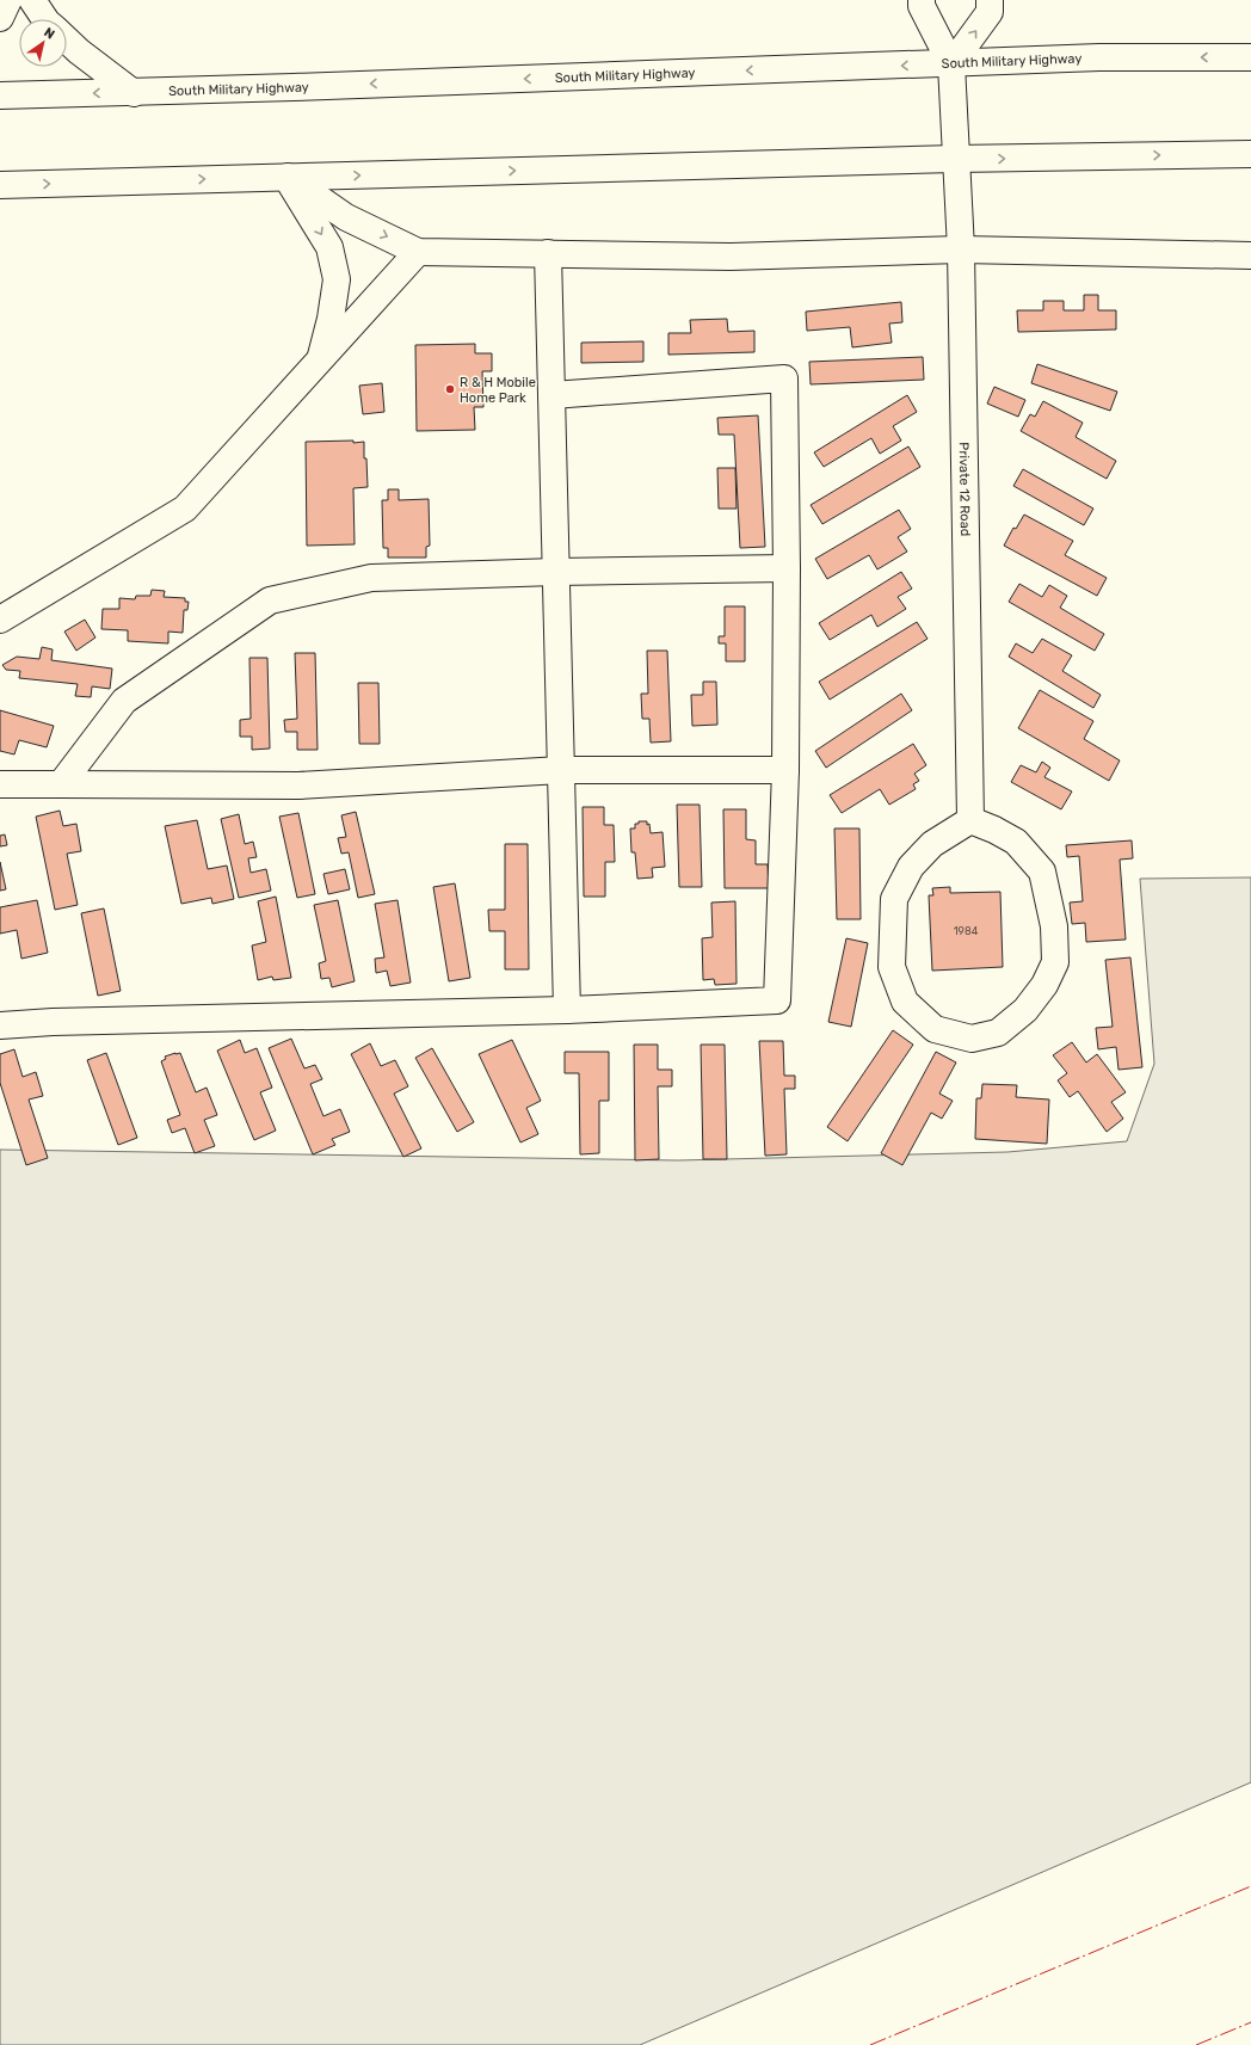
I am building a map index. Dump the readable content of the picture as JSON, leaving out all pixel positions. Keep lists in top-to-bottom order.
{
  "streets": {
    "main road": ["South Military Highway", "Private 12 Road"]
  },
  "crossings": [
    ["South Military Highway", "Private 12 Road"]
  ],
  "places": ["R & H Mobile Home Park"],
  "house_numbers": ["1984"],
  "north": "top right"
}
